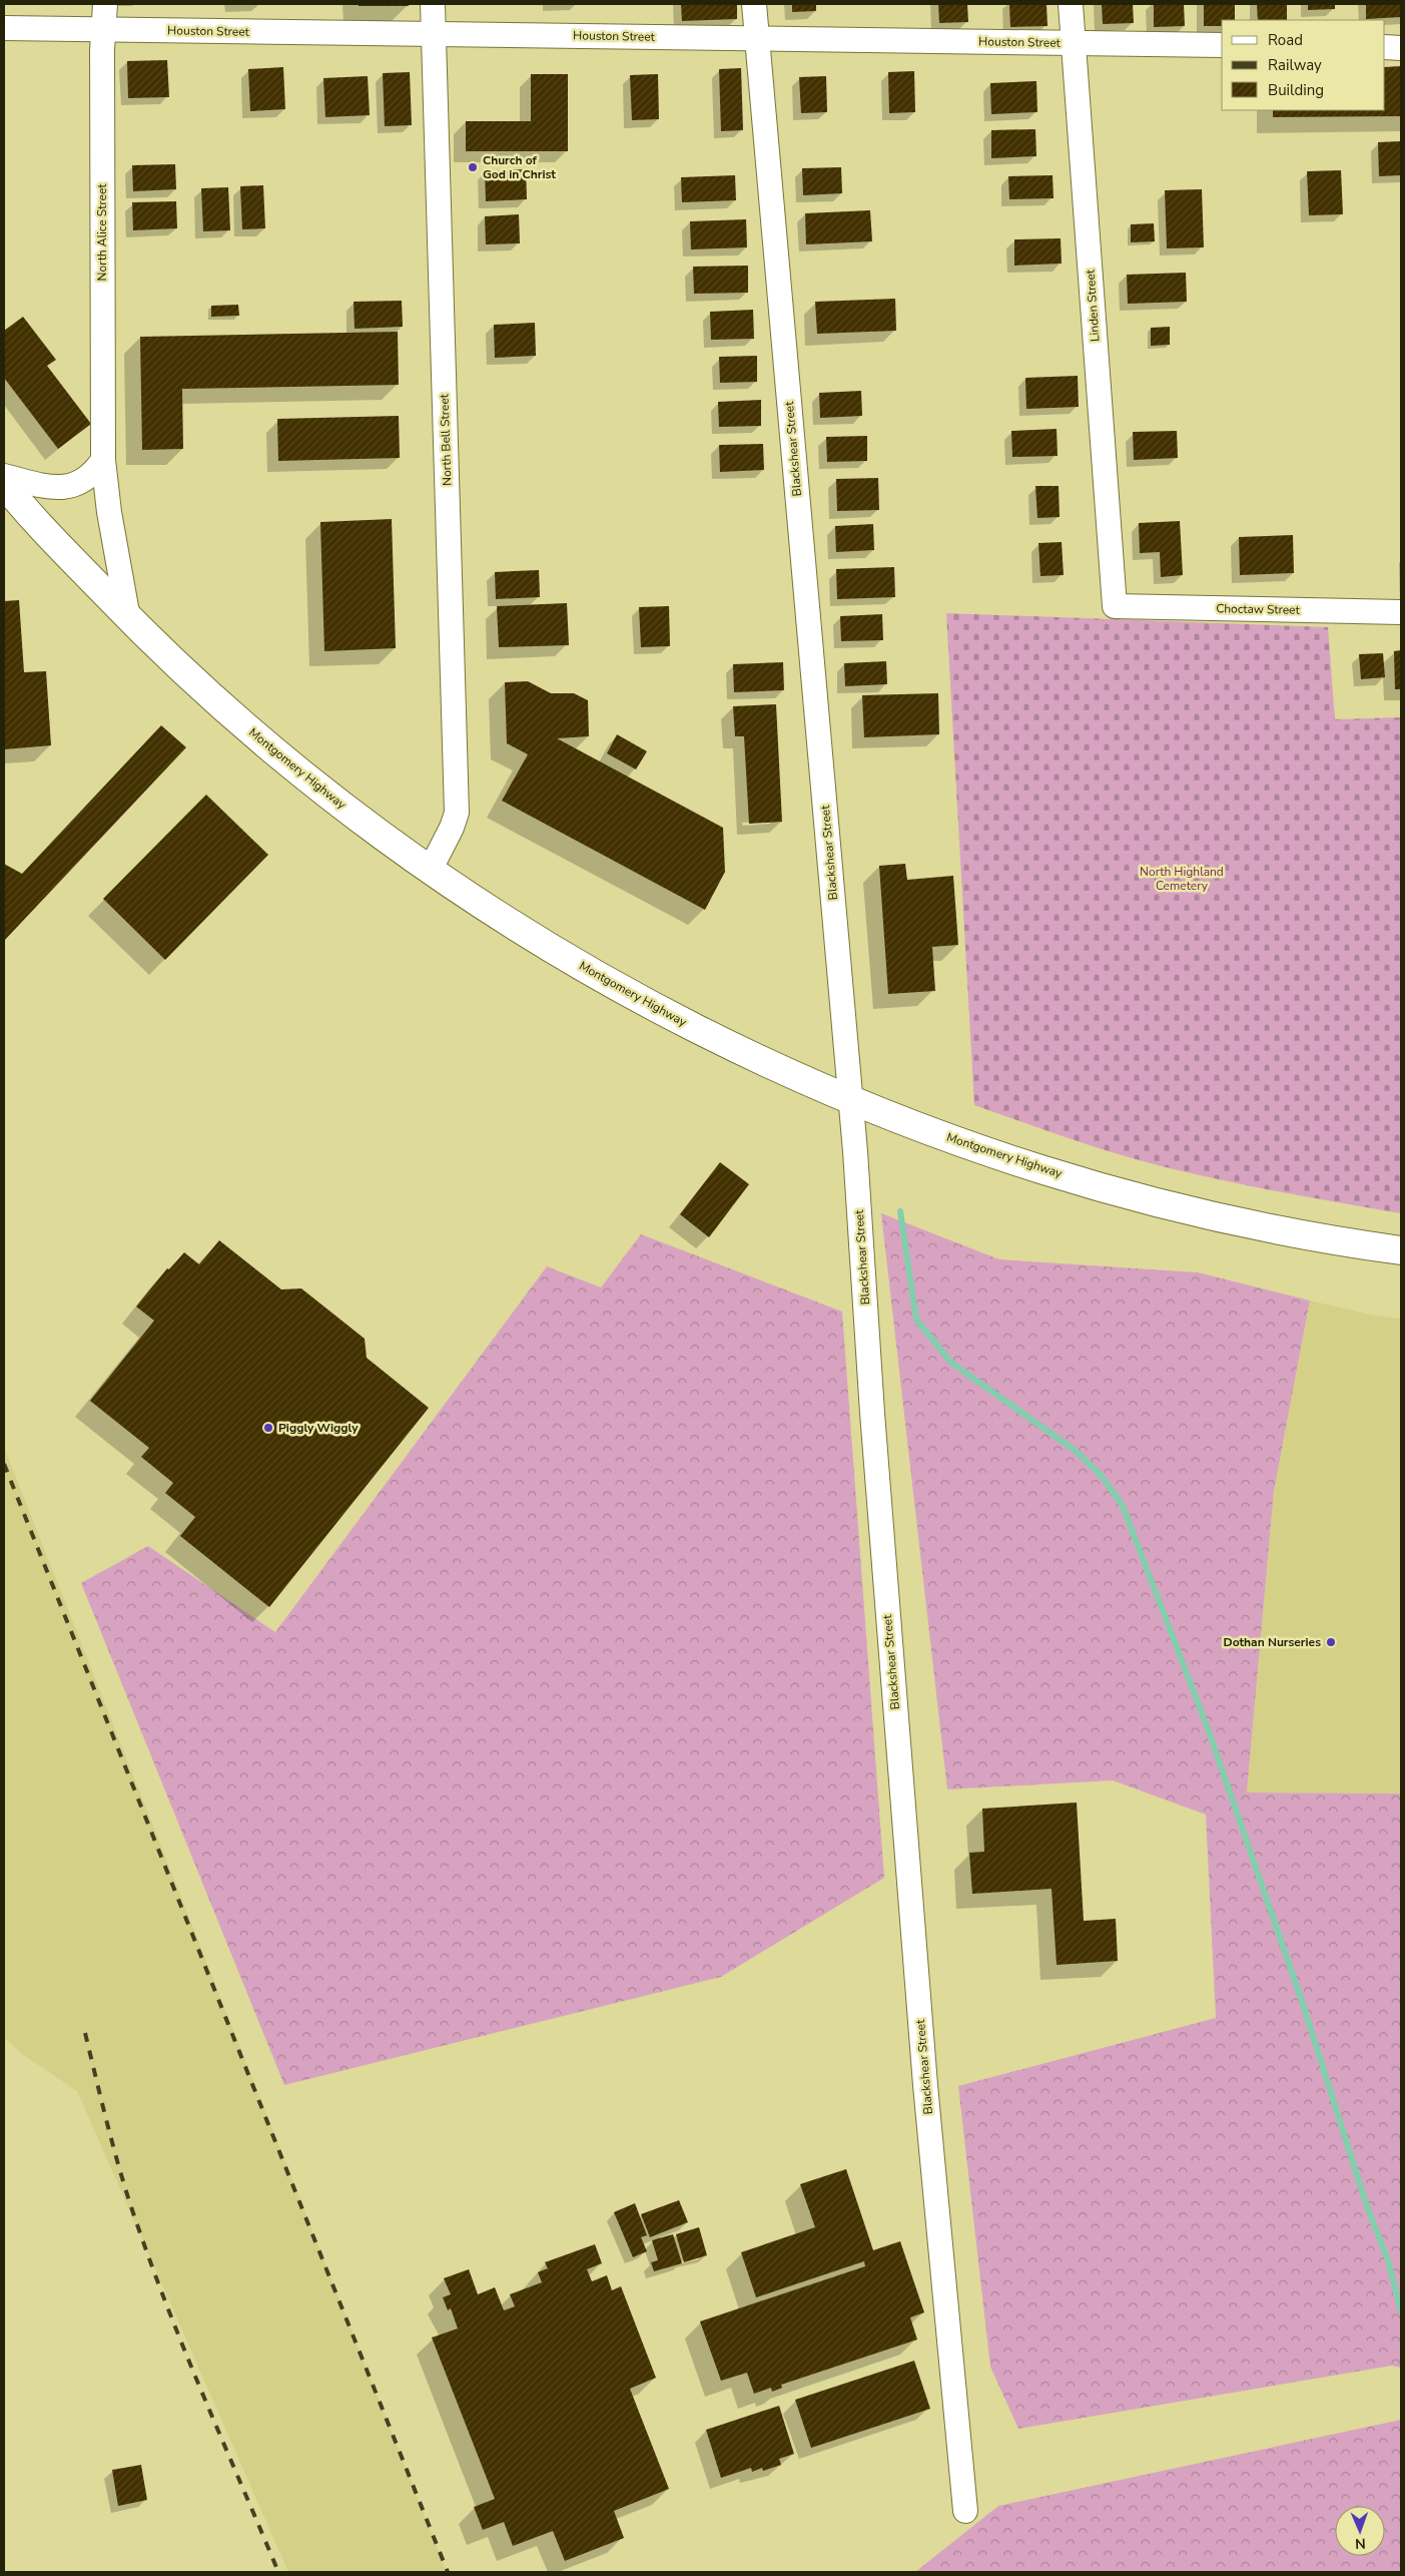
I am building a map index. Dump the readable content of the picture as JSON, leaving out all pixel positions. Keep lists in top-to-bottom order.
{
  "streets": {
    "main road": ["Montgomery Highway"],
    "street": [
      "Houston Street",
      "North Alice Street",
      "Linden Street",
      "North Bell Street",
      "Blackshear Street",
      "Choctaw Street"
    ]
  },
  "crossings": [
    ["Houston Street", "North Alice Street"],
    ["Houston Street", "Linden Street"],
    ["Houston Street", "North Bell Street"],
    ["Houston Street", "Blackshear Street"],
    ["North Alice Street", "Montgomery Highway"],
    ["Linden Street", "Choctaw Street"],
    ["North Bell Street", "Montgomery Highway"],
    ["Blackshear Street", "Montgomery Highway"]
  ],
  "parks": ["North Highland Cemetery"],
  "places": ["Church of God in Christ", "Piggly Wiggly", "Dothan Nurseries"],
  "legend": ["Road", "Railway", "Building"],
  "north": "bottom"
}
